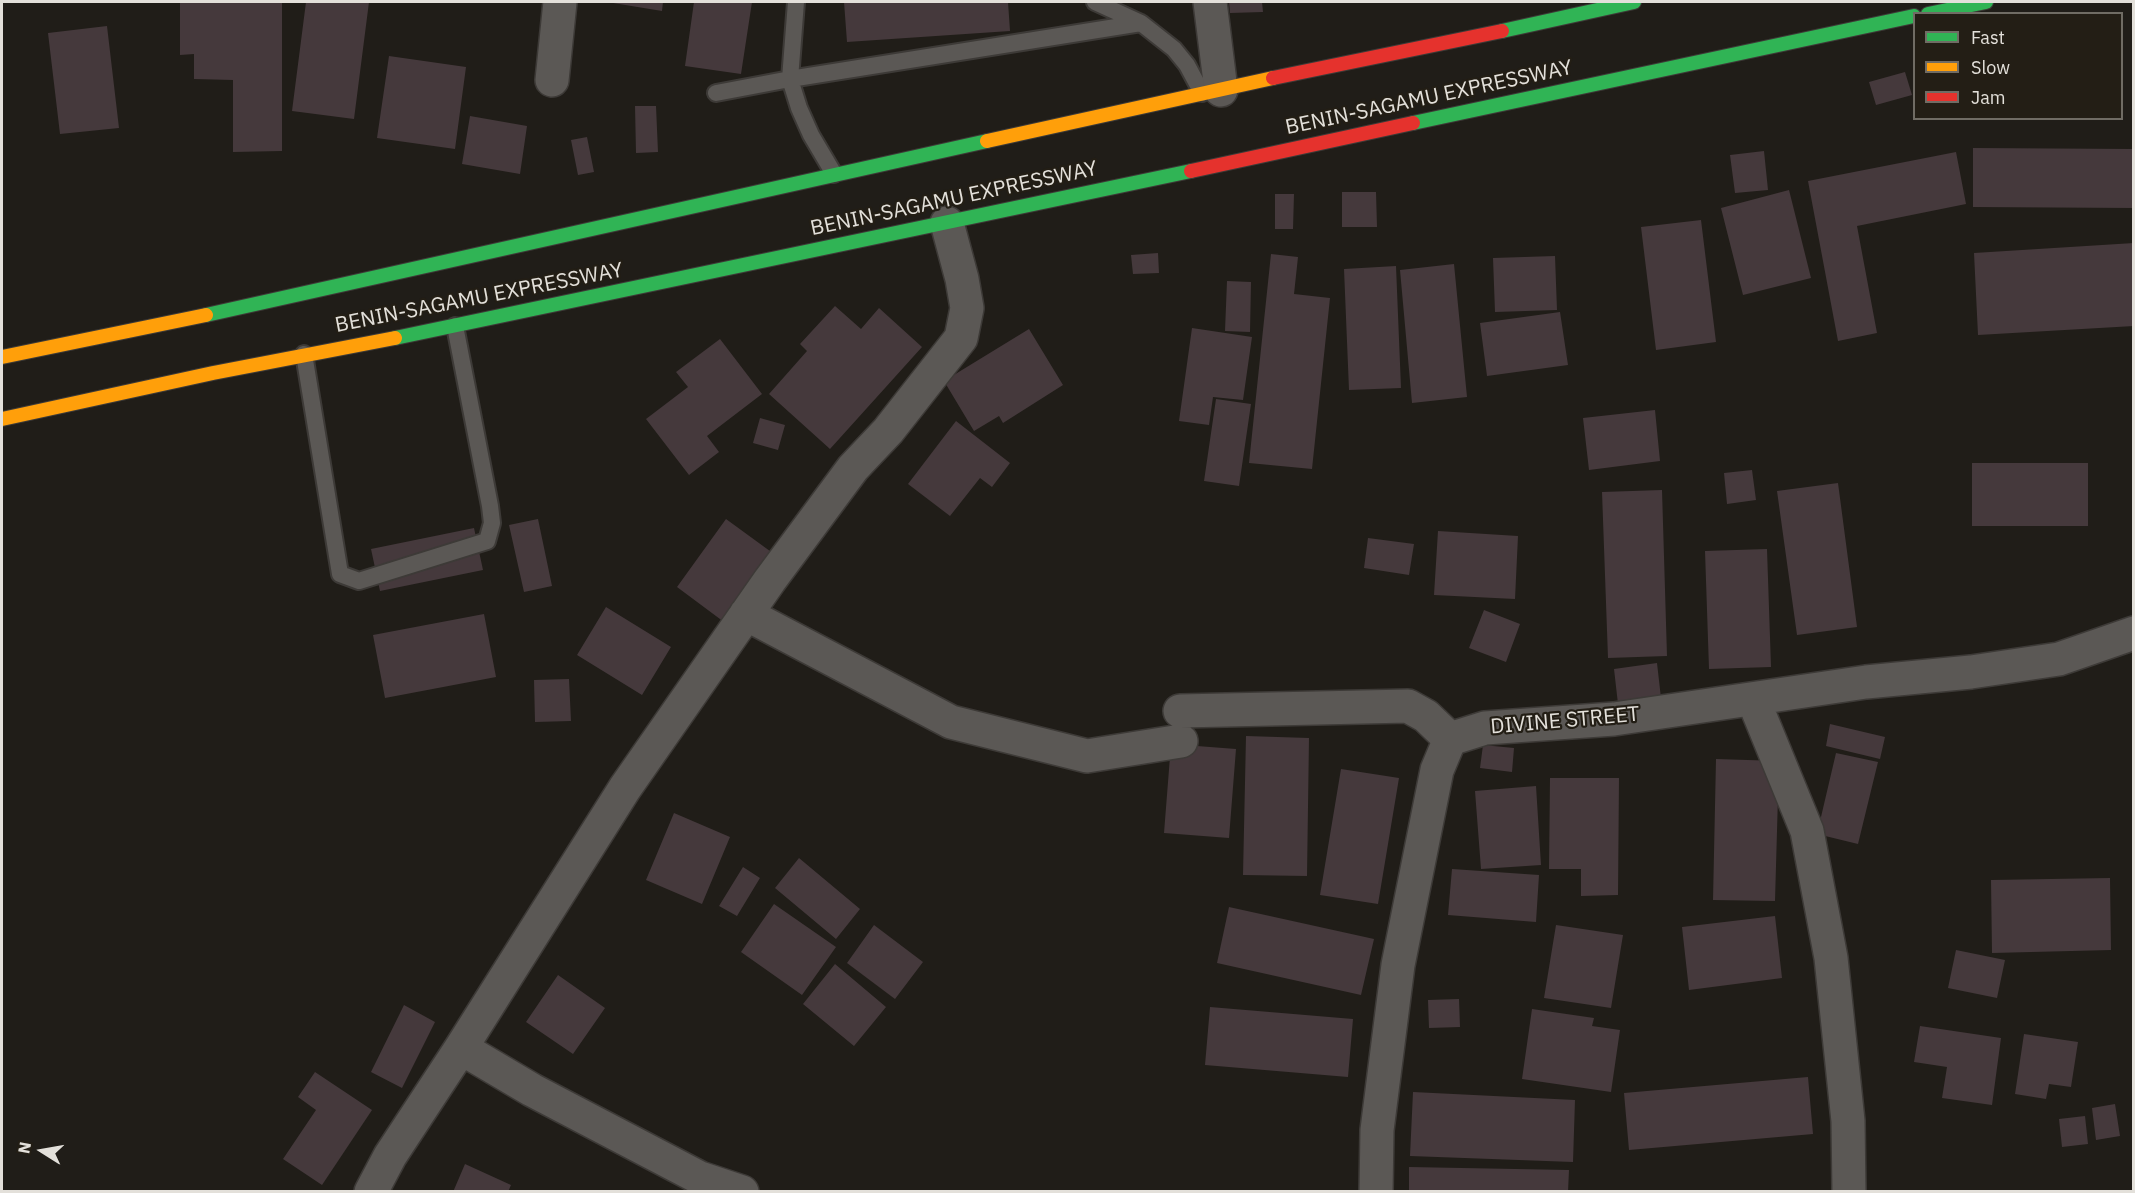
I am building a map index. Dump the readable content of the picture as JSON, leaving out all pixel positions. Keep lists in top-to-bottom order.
{
  "streets": {
    "highway": ["BENIN-SAGAMU EXPRESSWAY"],
    "street": ["DIVINE STREET"]
  },
  "legend": ["Fast", "Slow", "Jam"],
  "north": "left"
}
